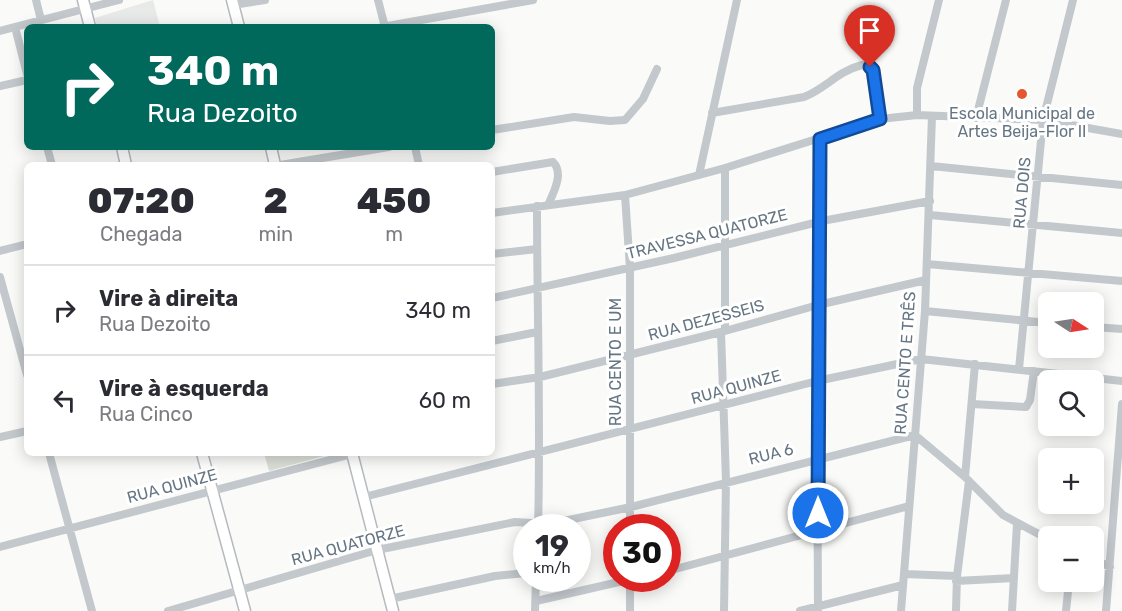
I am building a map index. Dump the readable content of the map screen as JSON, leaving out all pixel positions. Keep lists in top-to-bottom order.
{
  "streets": {
    "street": [
      "RUA DOIS",
      "TRAVESSA QUATORZE",
      "RUA DEZESSEIS",
      "RUA CENTO E UM",
      "RUA CENTO E TRÊS",
      "RUA QUINZE",
      "RUA 6",
      "RUA QUATORZE"
    ]
  },
  "crossings": [
    ["RUA DOIS", "RUA QUINZE"],
    ["TRAVESSA QUATORZE", "RUA CENTO E UM"],
    ["TRAVESSA QUATORZE", "RUA CENTO E TRÊS"],
    ["RUA DEZESSEIS", "RUA CENTO E UM"],
    ["RUA DEZESSEIS", "RUA CENTO E TRÊS"],
    ["RUA CENTO E UM", "RUA QUINZE"],
    ["RUA CENTO E UM", "RUA 6"],
    ["RUA CENTO E TRÊS", "RUA QUINZE"],
    ["RUA CENTO E TRÊS", "RUA 6"]
  ],
  "places": ["Escola Municipal de Artes Beija-Flor II"],
  "north": "right",
  "page": {
    "turn": ["340 m", "Rua Dezoito"],
    "eta": [
      "07:20",
      "Chegada",
      "2",
      "min",
      "450",
      "m"
    ],
    "list": [
      {
        "name": "Vire à direita",
        "note": "Rua Dezoito",
        "value": "340 m"
      },
      {
        "name": "Vire à esquerda",
        "note": "Rua Cinco",
        "value": "60 m"
      }
    ],
    "map_buttons": ["+", "−"],
    "speed": "19 km/h",
    "limit": "30"
  }
}
